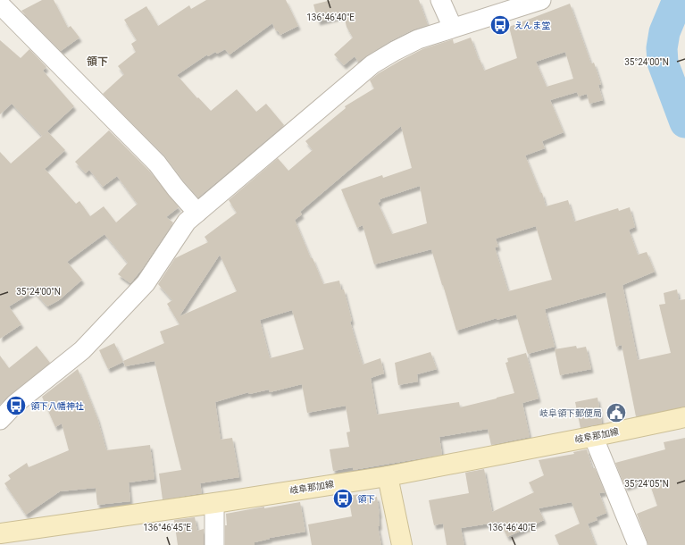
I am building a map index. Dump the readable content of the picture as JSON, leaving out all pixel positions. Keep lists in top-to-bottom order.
{
  "streets": {
    "main road": ["岐阜那加線"]
  },
  "districts": ["領下"],
  "places": {
    "bus stop": ["えんま堂", "領下八幡神社", "領下"],
    "public building": ["岐阜領下郵便局"]
  },
  "coordinates": [
    "136°46'40\"E",
    "35°24'00\"N",
    "35°24'05\"N",
    "136°46'45\"E"
  ]
}
